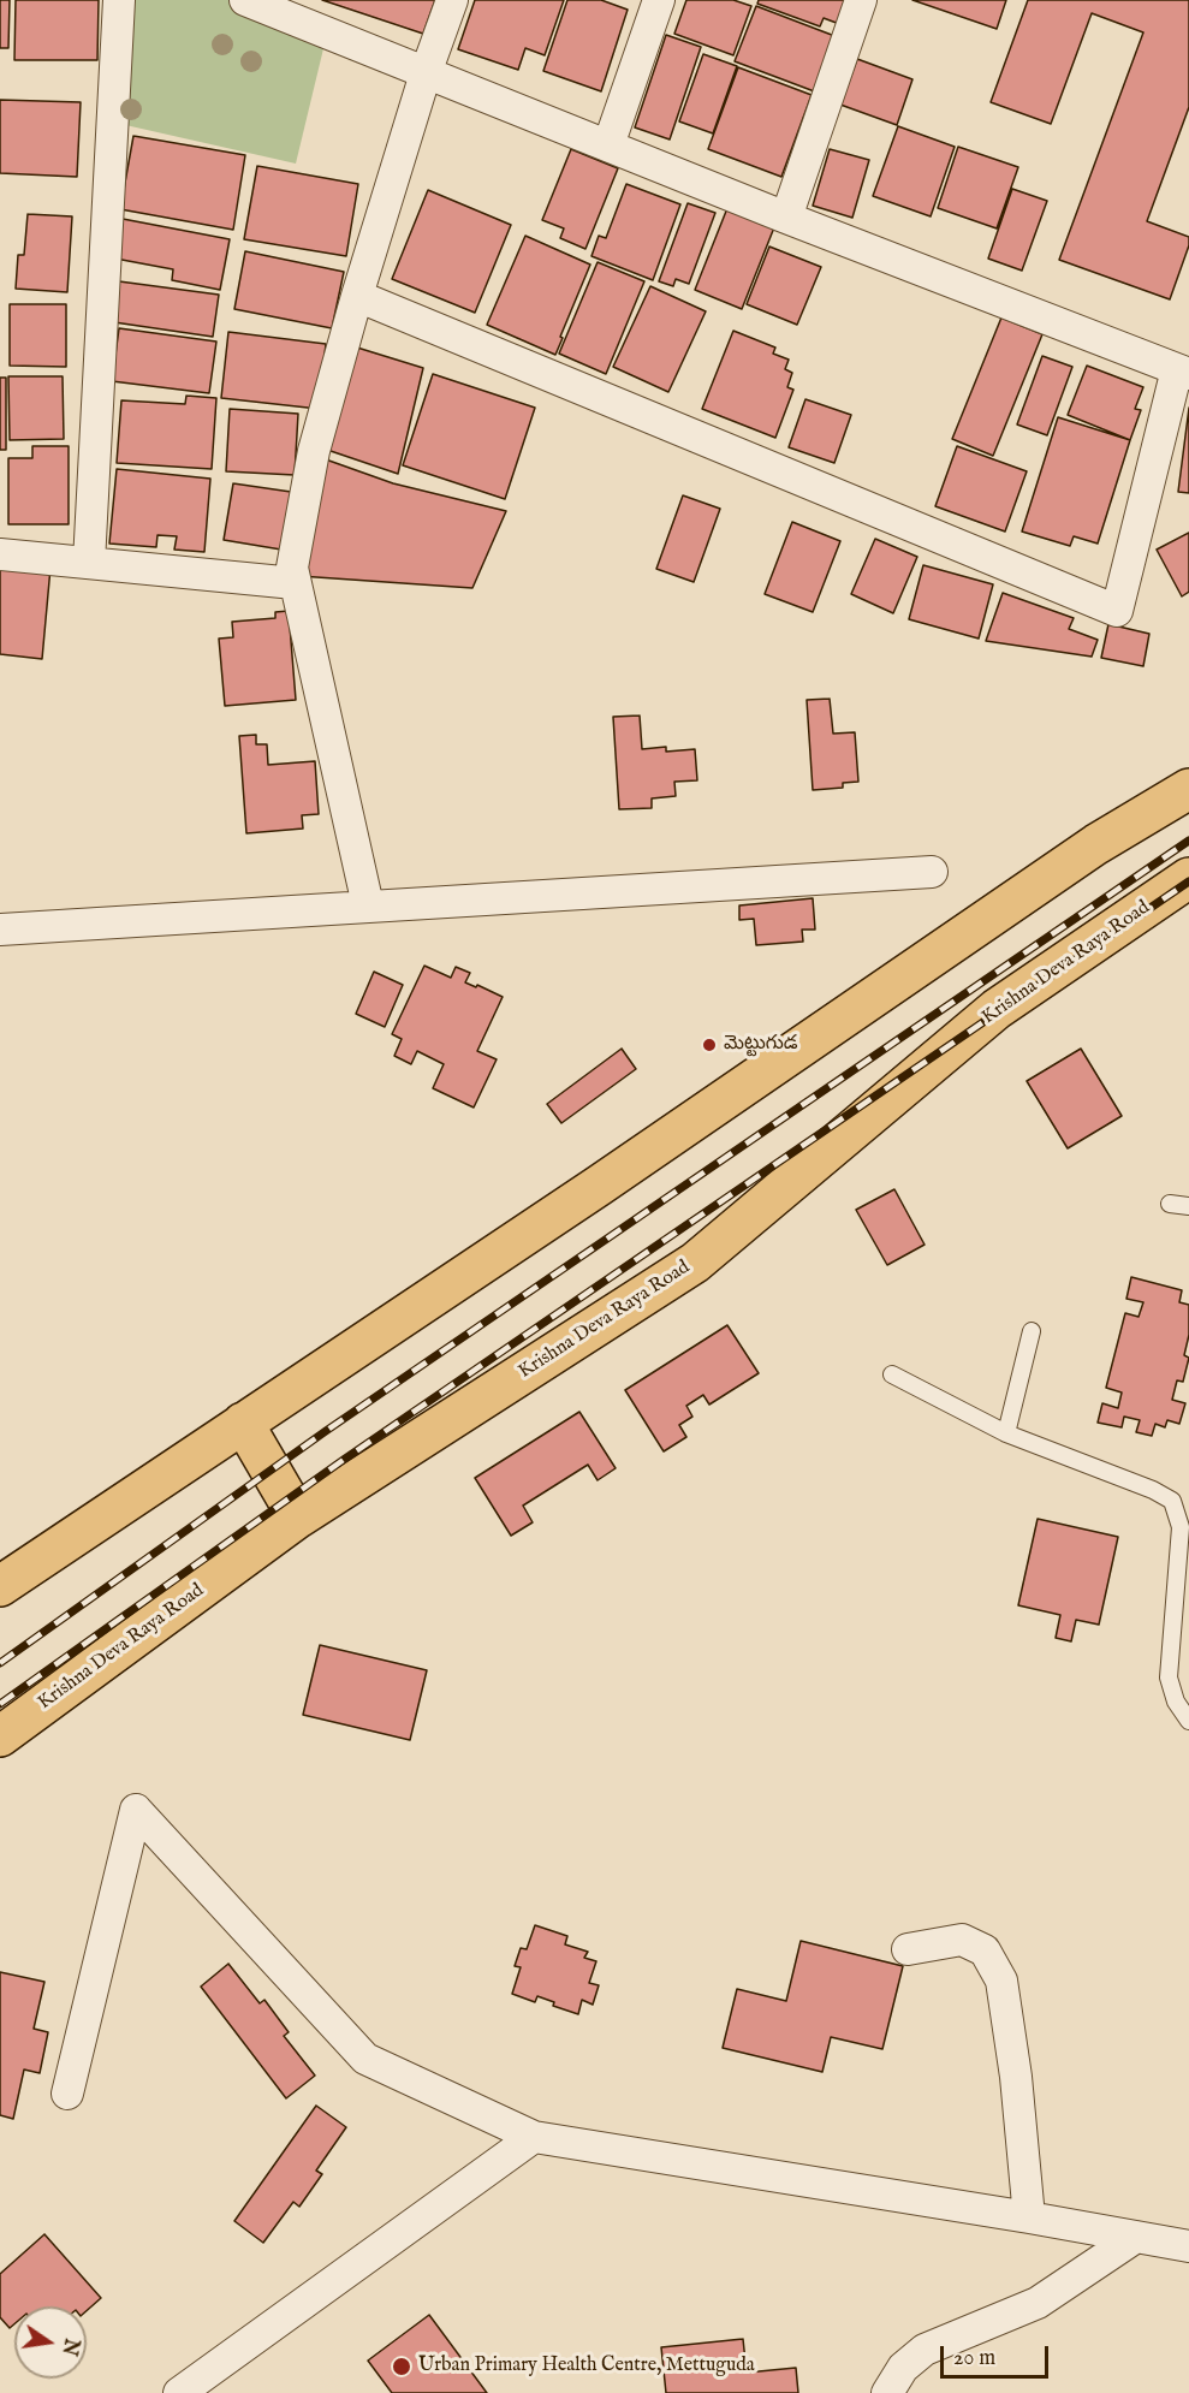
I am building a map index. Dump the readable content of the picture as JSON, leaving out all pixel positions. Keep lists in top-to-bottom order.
{
  "streets": {
    "main road": ["Krishna Deva Raya Road"]
  },
  "places": ["మెట్టుగుడ", "Urban Primary Health Centre, Mettuguda"],
  "scale_bar": "20 m",
  "north": "right"
}
